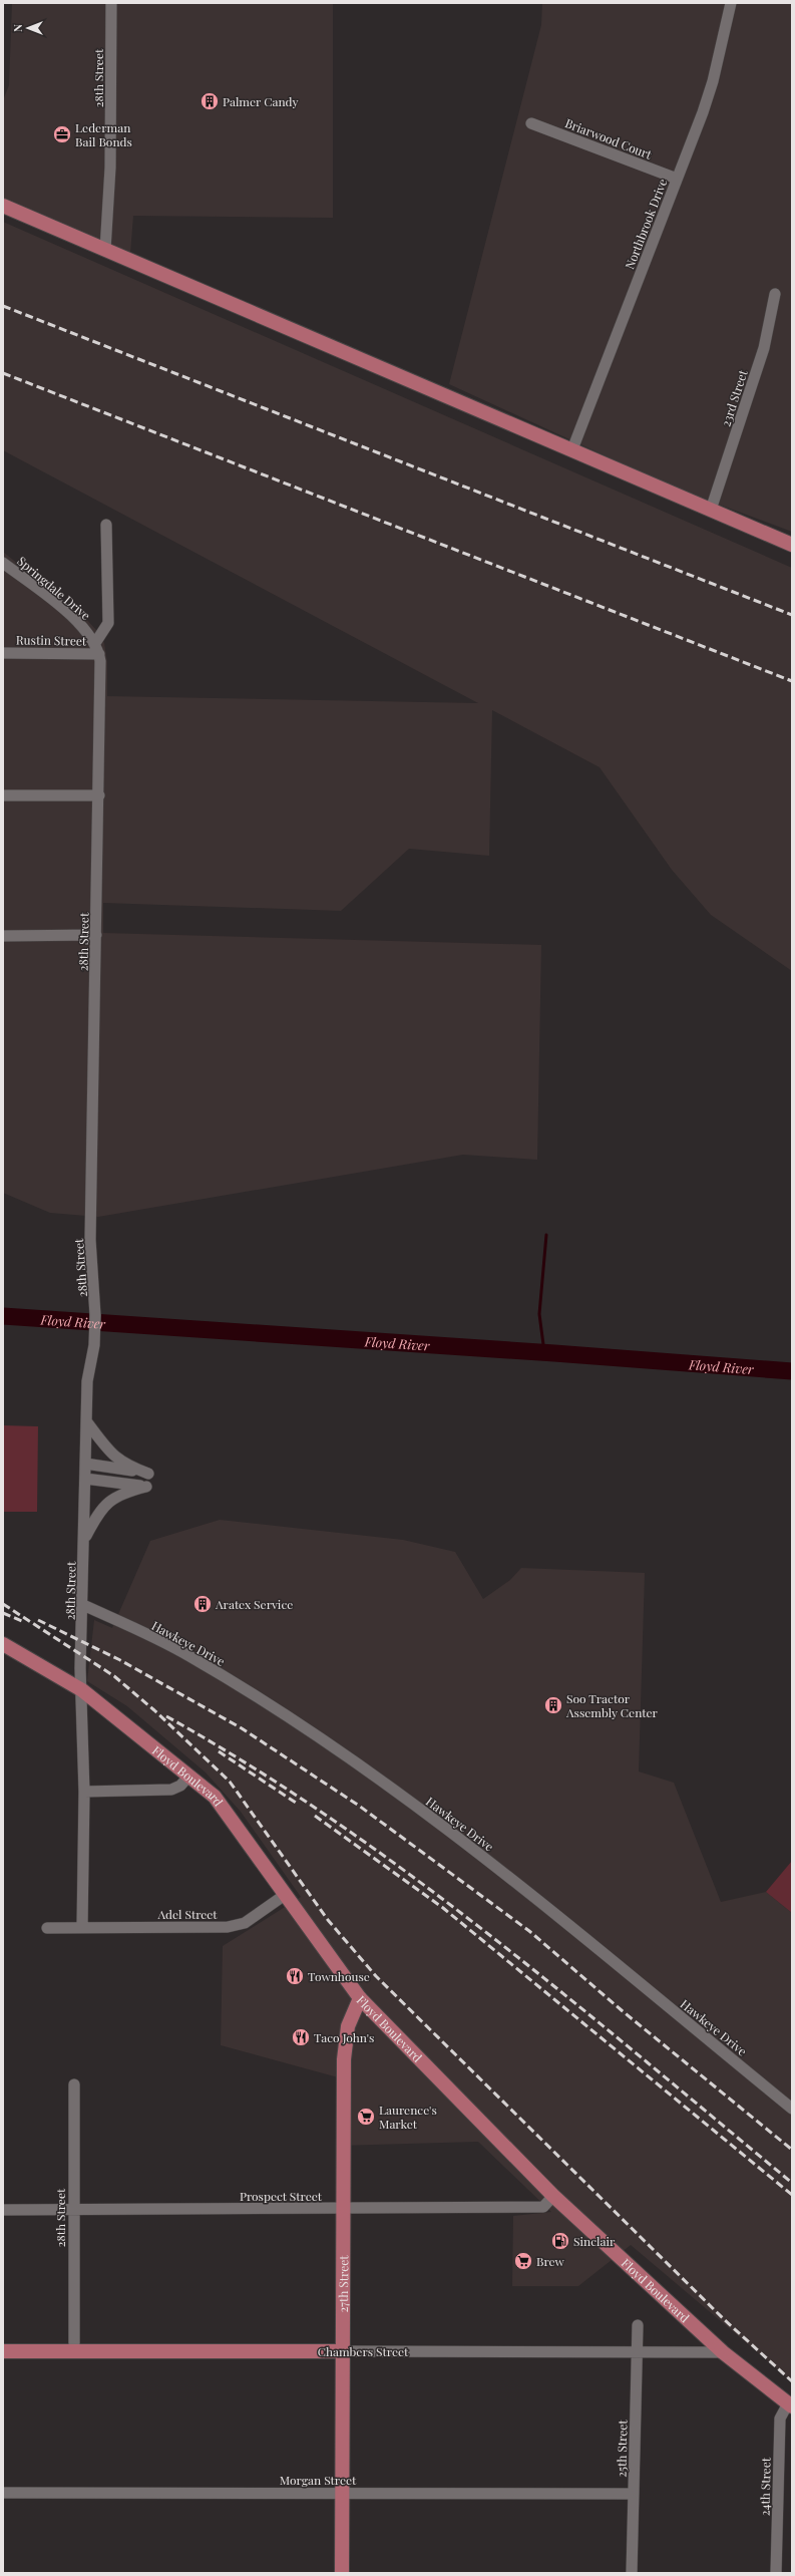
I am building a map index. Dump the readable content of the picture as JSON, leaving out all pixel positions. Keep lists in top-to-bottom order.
{
  "streets": {
    "main road": ["Floyd Boulevard", "27th Street", "Chambers Street"],
    "street": [
      "28th Street",
      "Briarwood Court",
      "Northbrook Drive",
      "23rd Street",
      "Springdale Drive",
      "Rustin Street",
      "Hawkeye Drive",
      "Adel Street",
      "Prospect Street",
      "25th Street",
      "Morgan Street",
      "24th Street"
    ]
  },
  "crossings": [
    ["28th Street", "Springdale Drive"],
    ["28th Street", "Rustin Street"],
    ["28th Street", "Hawkeye Drive"],
    ["28th Street", "Floyd Boulevard"],
    ["28th Street", "Adel Street"],
    ["28th Street", "Prospect Street"],
    ["28th Street", "Chambers Street"],
    ["Briarwood Court", "Northbrook Drive"],
    ["Springdale Drive", "Rustin Street"],
    ["Floyd Boulevard", "Adel Street"],
    ["Floyd Boulevard", "Prospect Street"],
    ["Floyd Boulevard", "27th Street"],
    ["Floyd Boulevard", "Chambers Street"],
    ["Floyd Boulevard", "24th Street"],
    ["Prospect Street", "27th Street"],
    ["27th Street", "Chambers Street"],
    ["27th Street", "Morgan Street"],
    ["Chambers Street", "25th Street"],
    ["25th Street", "Morgan Street"]
  ],
  "water": ["Floyd River"],
  "places": {
    "building": ["Palmer Candy", "Aratex Service", "Soo Tractor Assembly Center"],
    "office": ["Lederman Bail Bonds"],
    "restaurant": ["Townhouse", "Taco John's"],
    "supermarket": ["Laurence's Market", "Brew"],
    "fuel station": ["Sinclair"]
  },
  "north": "left"
}
